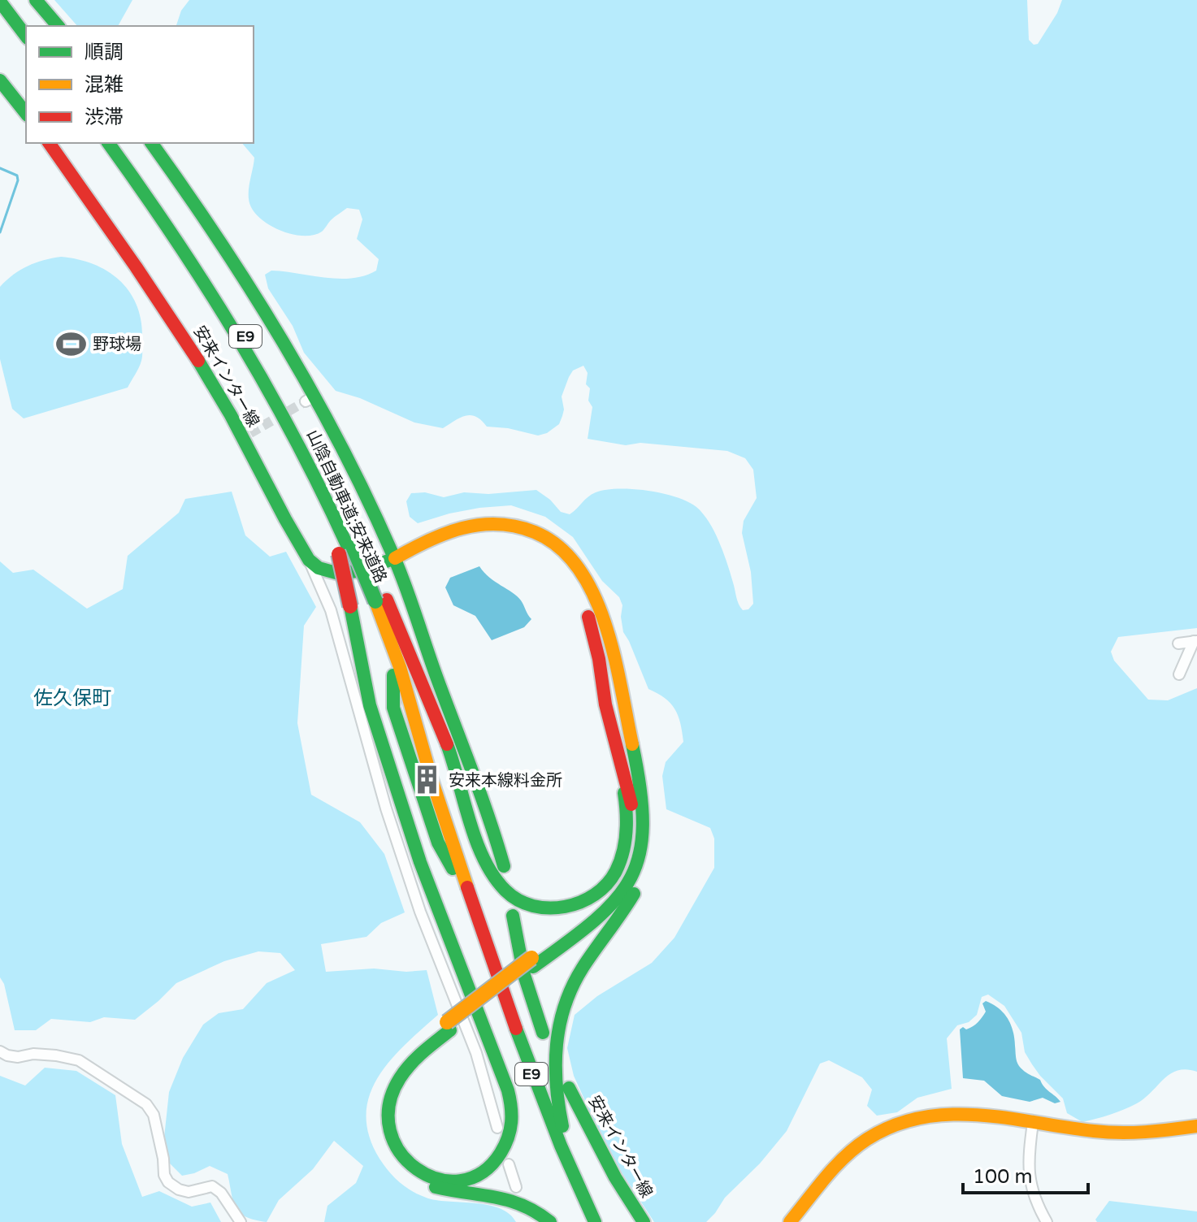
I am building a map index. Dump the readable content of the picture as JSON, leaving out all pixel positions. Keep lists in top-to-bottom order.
{
  "streets": {
    "main road": ["E9", "安来インター線", "山陰自動車道;安来道路"]
  },
  "crossings": [
    ["E9", "山陰自動車道;安来道路"]
  ],
  "districts": ["佐久保町"],
  "places": {
    "sports": ["野球場"],
    "building": ["安来本線料金所"]
  },
  "legend": ["順調", "混雑", "渋滞"],
  "scale_bar": "100 m"
}
